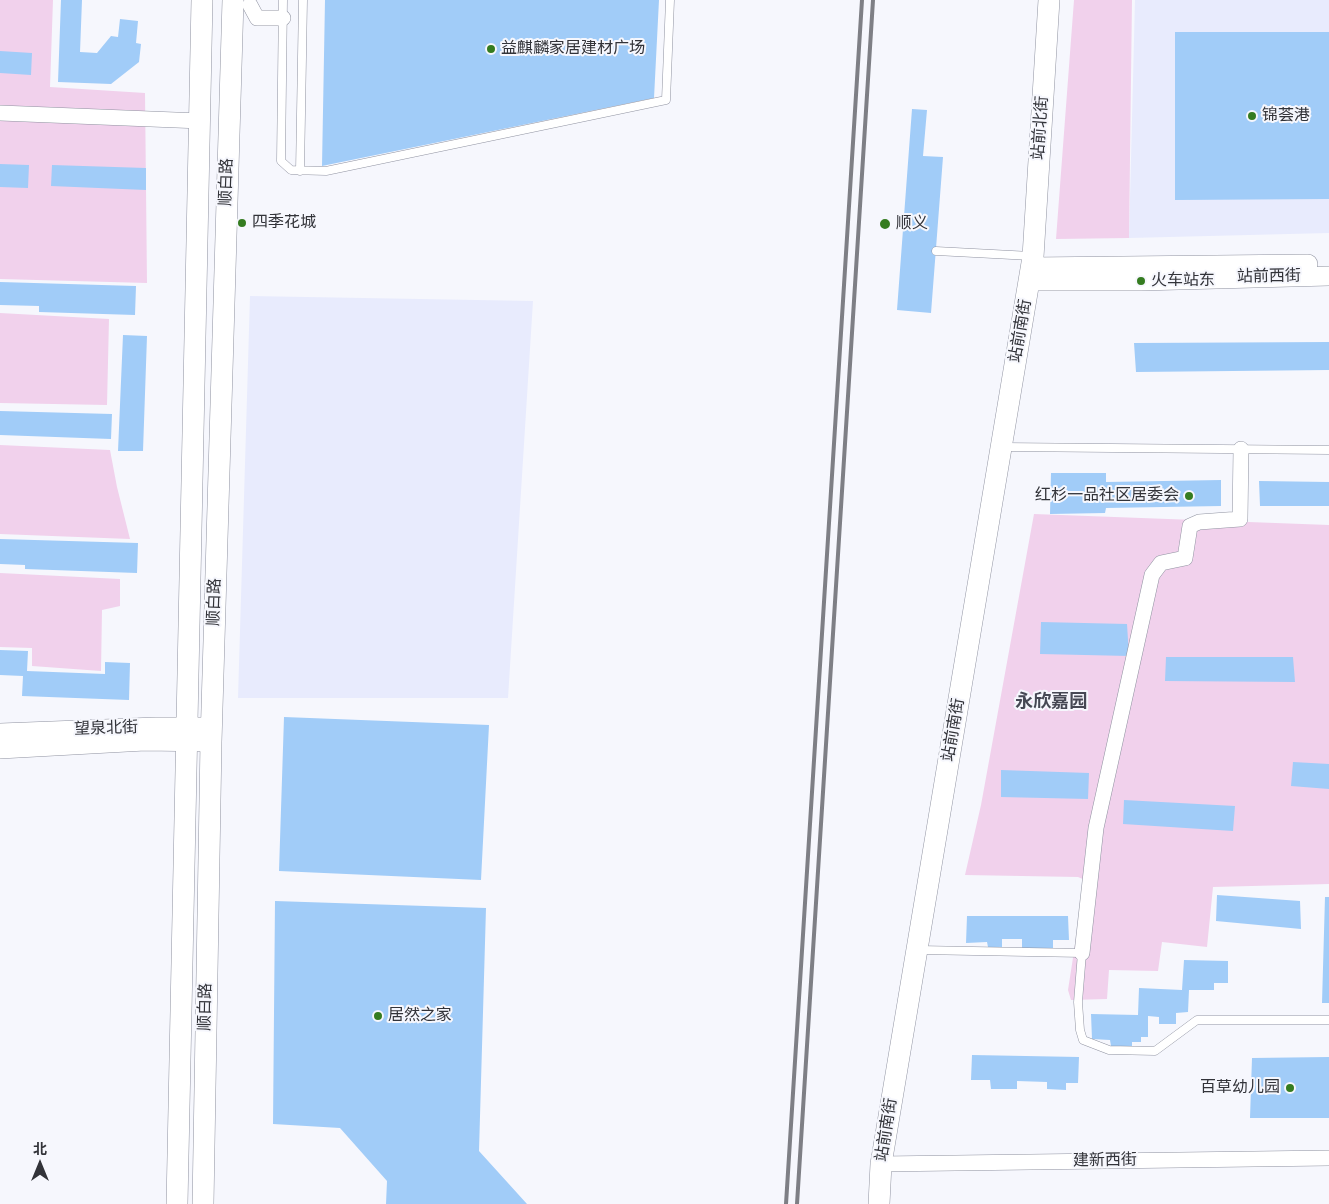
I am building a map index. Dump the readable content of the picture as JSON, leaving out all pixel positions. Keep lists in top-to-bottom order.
{
  "streets": {
    "main road": ["站前北街", "顺白路", "站前南街"],
    "street": ["站前西街", "望泉北街", "建新西街"]
  },
  "crossings": [
    ["站前北街", "站前西街"],
    ["站前北街", "站前南街"],
    ["顺白路", "望泉北街"],
    ["站前西街", "站前南街"],
    ["站前南街", "建新西街"]
  ],
  "districts": ["永欣嘉园"],
  "places": [
    "益麒麟家居建材广场",
    "锦荟港",
    "四季花城",
    "顺义",
    "火车站东",
    "红杉一品社区居委会",
    "居然之家",
    "百草幼儿园"
  ],
  "north": "top"
}
